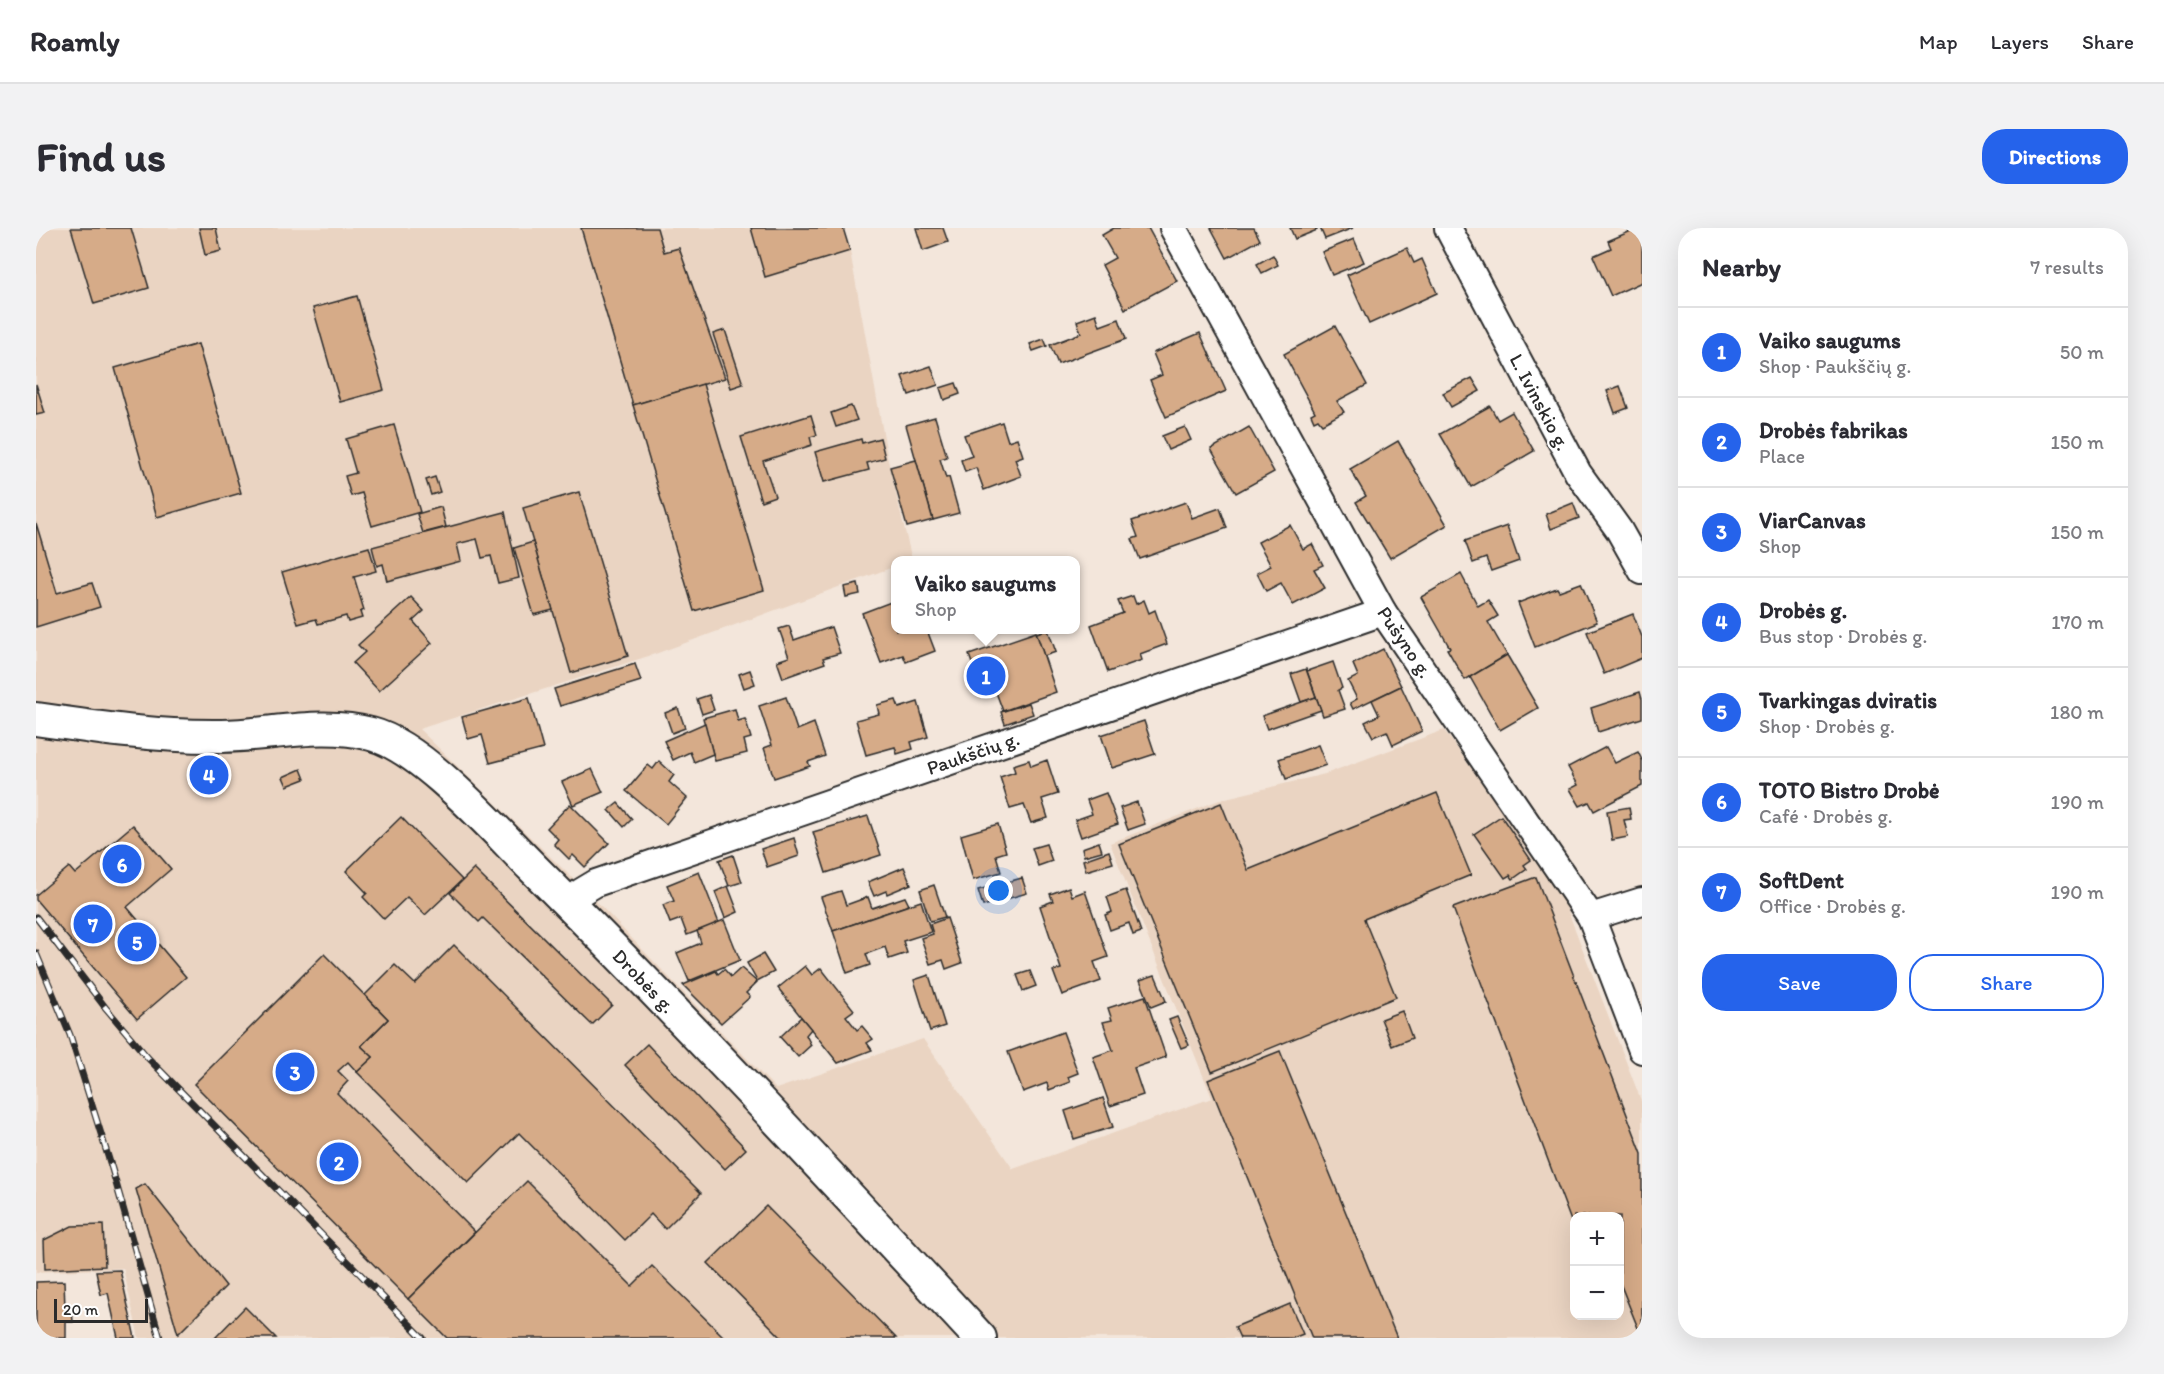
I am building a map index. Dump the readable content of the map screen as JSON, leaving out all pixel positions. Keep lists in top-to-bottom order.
{
  "streets": {
    "street": [
      "L. Ivinskio g.",
      "Pušyno g.",
      "Paukščių g.",
      "Drobės g."
    ]
  },
  "crossings": [
    ["Pušyno g.", "Paukščių g."],
    ["Paukščių g.", "Drobės g."]
  ],
  "scale_bar": "20 m",
  "page": {
    "header": "Roamly",
    "nav": ["Map", "Layers", "Share"],
    "buttons": [
      "Directions",
      ["Save", "Share"]
    ],
    "title": "Find us",
    "heading": ["Nearby", "7 results"],
    "list": [
      {
        "mark": "1",
        "name": "Vaiko saugums",
        "note": "Shop · Paukščių g.",
        "value": "50 m"
      },
      {
        "mark": "2",
        "name": "Drobės fabrikas",
        "note": "Place",
        "value": "150 m"
      },
      {
        "mark": "3",
        "name": "ViarCanvas",
        "note": "Shop",
        "value": "150 m"
      },
      {
        "mark": "4",
        "name": "Drobės g.",
        "note": "Bus stop · Drobės g.",
        "value": "170 m"
      },
      {
        "mark": "5",
        "name": "Tvarkingas dviratis",
        "note": "Shop · Drobės g.",
        "value": "180 m"
      },
      {
        "mark": "6",
        "name": "TOTO Bistro Drobė",
        "note": "Café · Drobės g.",
        "value": "190 m"
      },
      {
        "mark": "7",
        "name": "SoftDent",
        "note": "Office · Drobės g.",
        "value": "190 m"
      }
    ],
    "popup": ["Vaiko saugums", "Shop"],
    "pins": [
      "1",
      "4",
      "6",
      "7",
      "5",
      "3",
      "2"
    ],
    "map_buttons": ["+", "−"],
    "scale": "20 m"
  }
}
